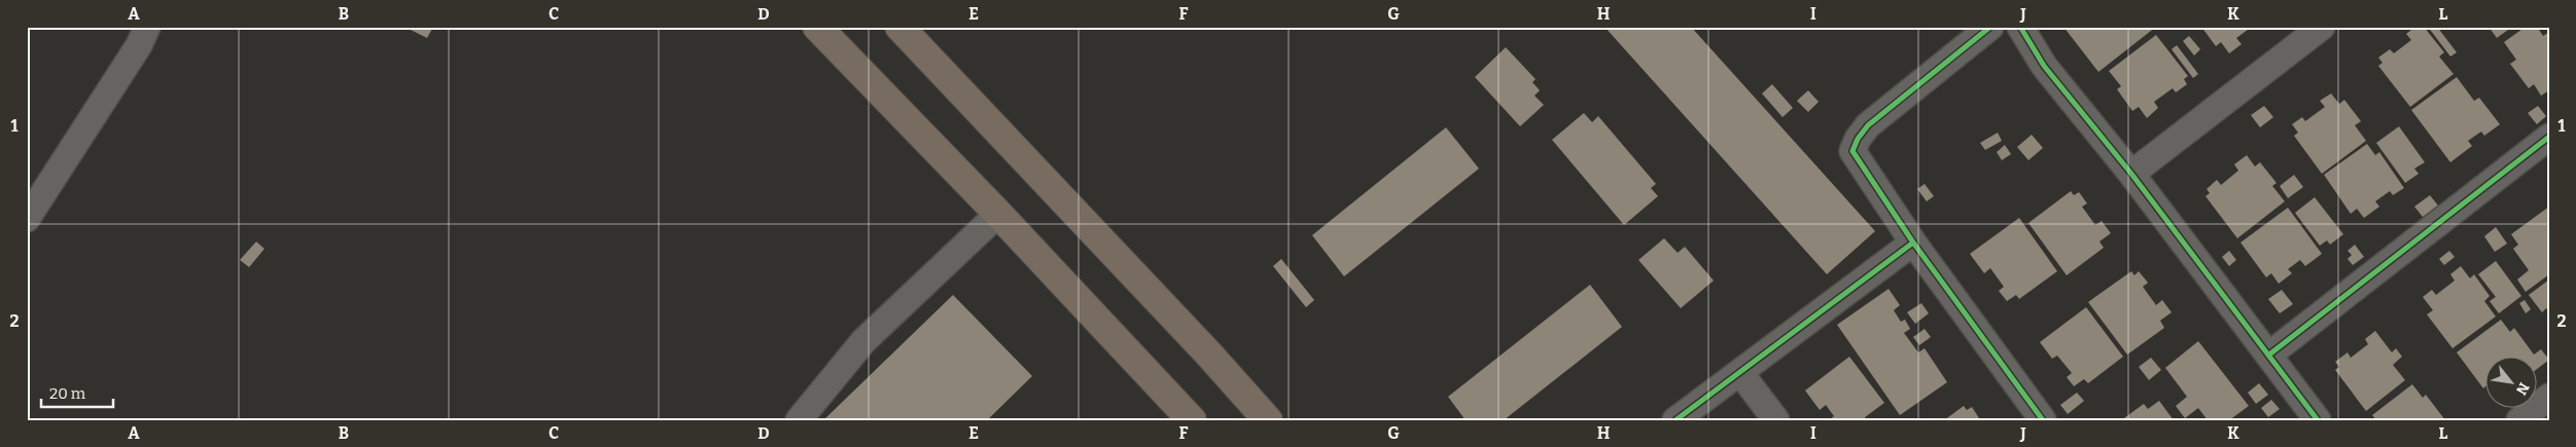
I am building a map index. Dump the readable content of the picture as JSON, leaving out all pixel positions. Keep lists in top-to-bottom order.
{
  "scale_bar": "20 m",
  "north": "bottom right",
  "grid": {
    "columns": [
      "A",
      "B",
      "C",
      "D",
      "E",
      "F",
      "G",
      "H",
      "I",
      "J",
      "K",
      "L"
    ],
    "rows": ["1", "2"]
  }
}
